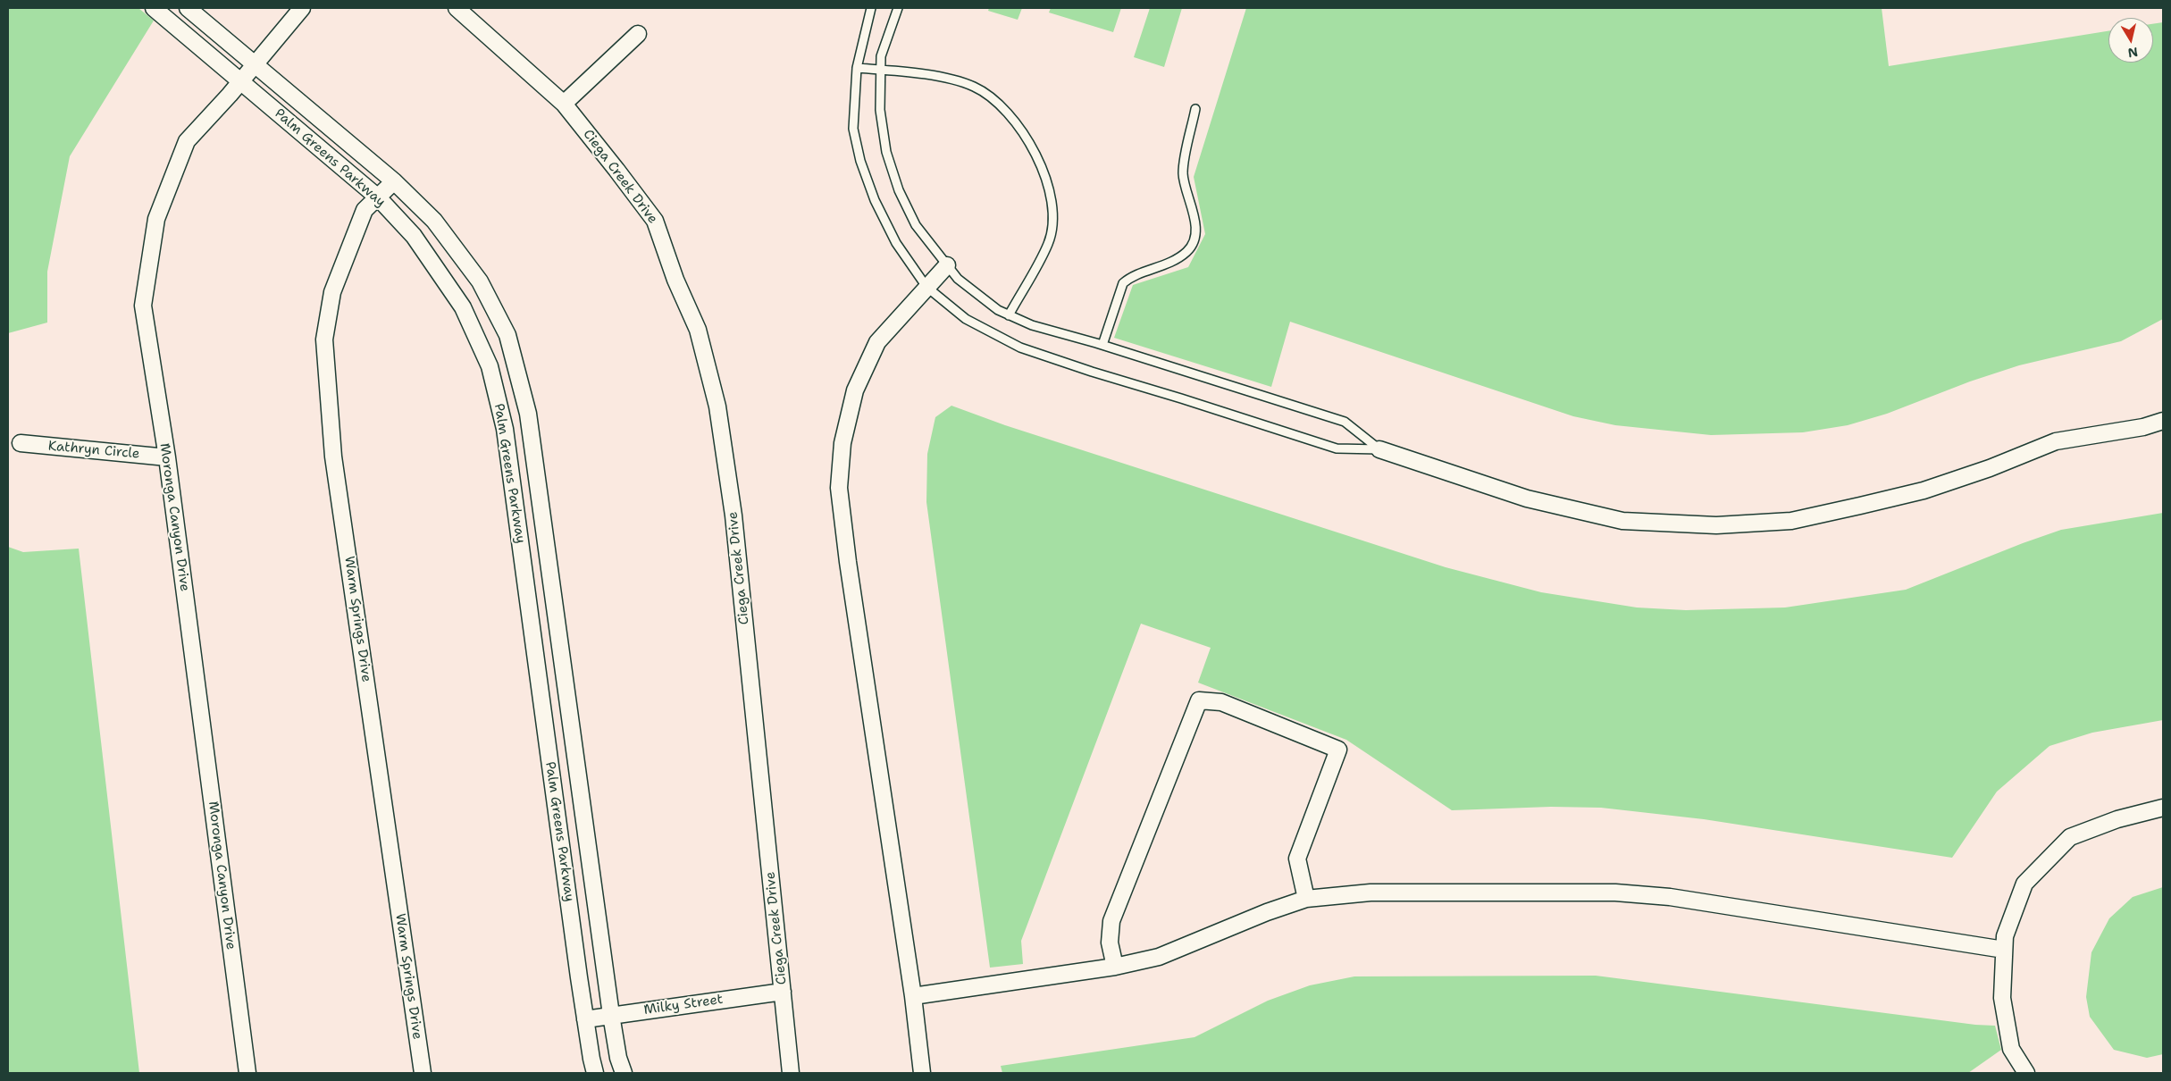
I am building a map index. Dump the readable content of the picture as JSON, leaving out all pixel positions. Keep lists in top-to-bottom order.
{
  "streets": {
    "street": [
      "Palm Greens Parkway",
      "Ciega Creek Drive",
      "Kathryn Circle",
      "Moronga Canyon Drive",
      "Warm Springs Drive",
      "Milky Street"
    ]
  },
  "crossings": [
    ["Palm Greens Parkway", "Moronga Canyon Drive"],
    ["Palm Greens Parkway", "Warm Springs Drive"],
    ["Palm Greens Parkway", "Milky Street"],
    ["Ciega Creek Drive", "Milky Street"],
    ["Kathryn Circle", "Moronga Canyon Drive"]
  ],
  "north": "bottom"
}
